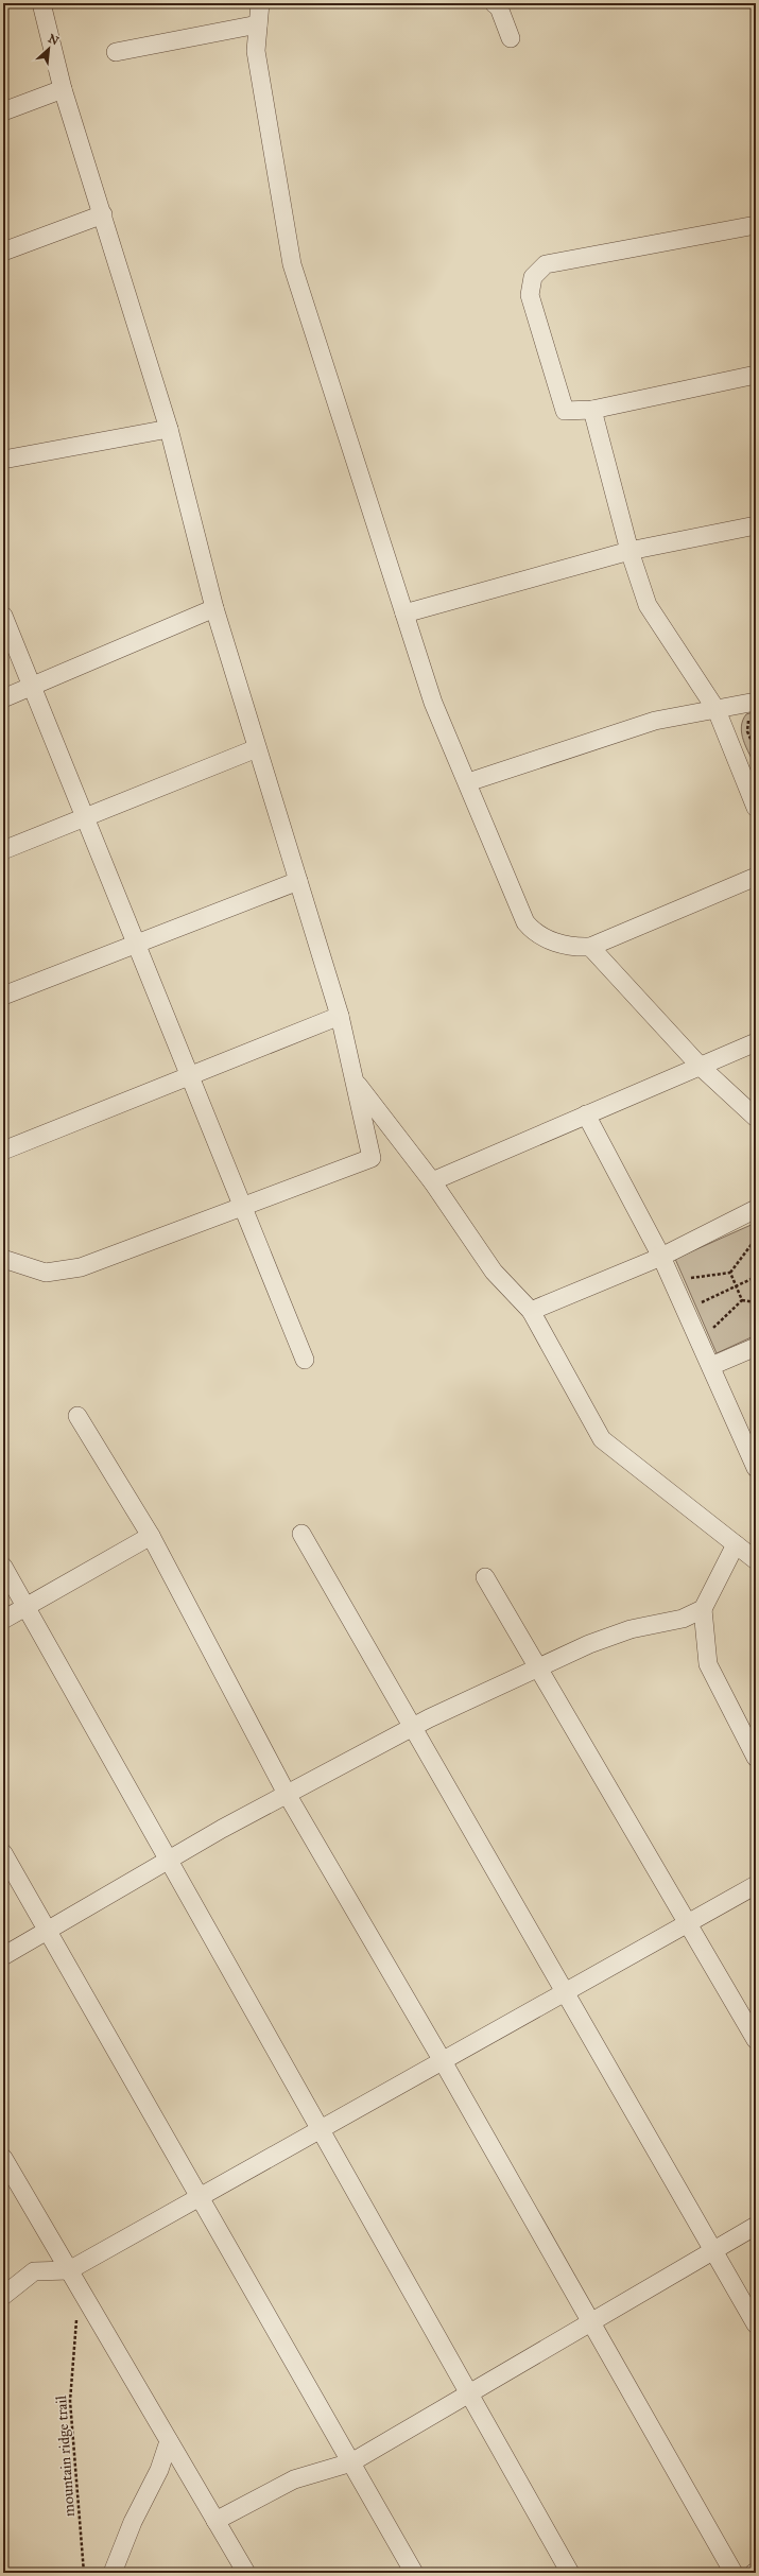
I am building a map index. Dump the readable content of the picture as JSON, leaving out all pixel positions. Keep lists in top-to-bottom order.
{
  "streets": {
    "path": ["mountain ridge trail"]
  },
  "north": "top right"
}
